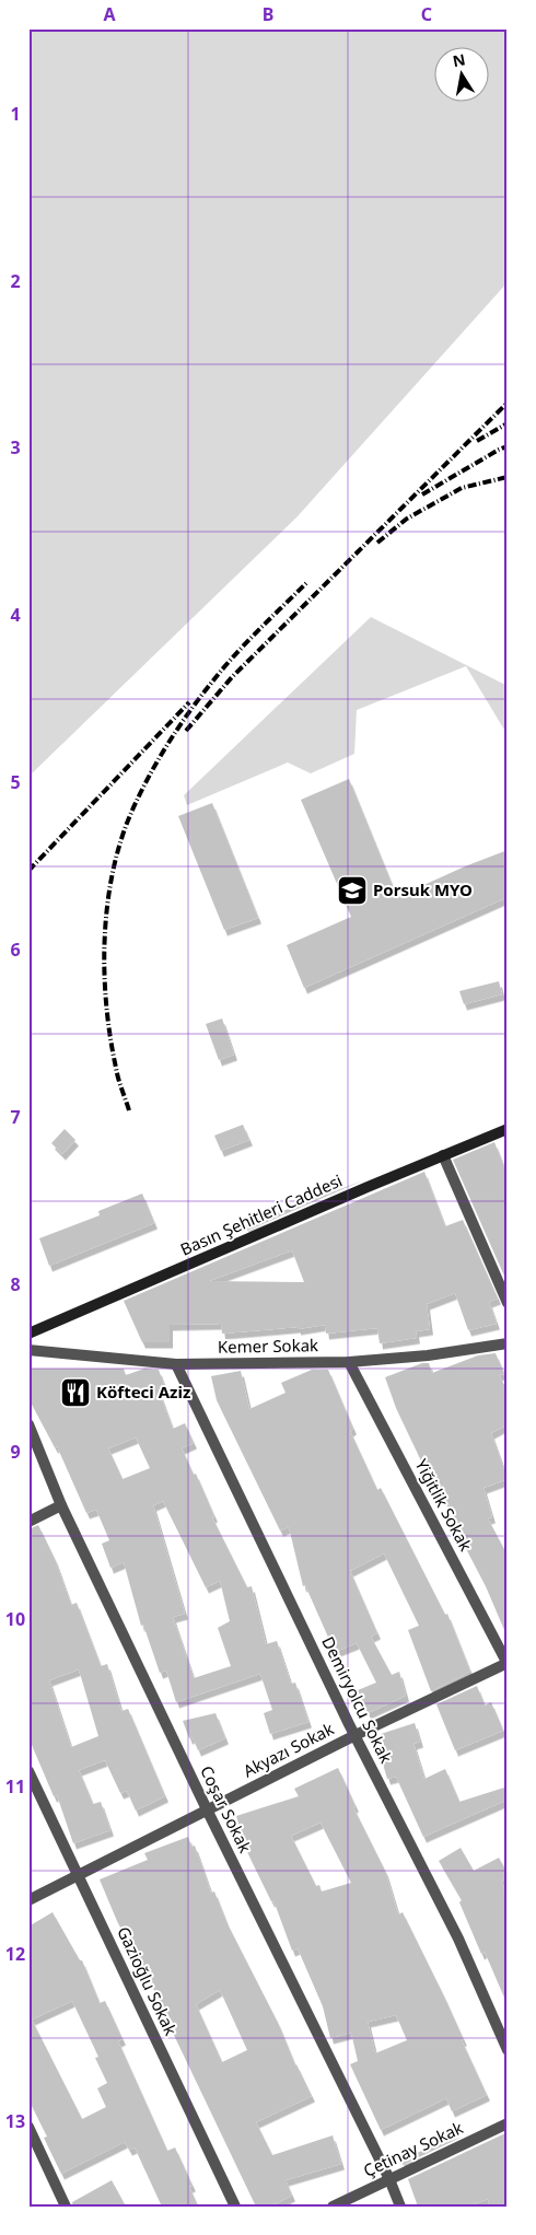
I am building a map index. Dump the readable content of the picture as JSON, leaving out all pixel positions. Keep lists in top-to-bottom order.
{
  "streets": {
    "main road": ["Basın Şehitleri Caddesi"],
    "street": [
      "Kemer Sokak",
      "Yiğitlik Sokak",
      "Demiryolcu Sokak",
      "Akyazı Sokak",
      "Coşar Sokak",
      "Gazioğlu Sokak",
      "Çetinay Sokak"
    ]
  },
  "crossings": [
    ["Kemer Sokak", "Yiğitlik Sokak"],
    ["Kemer Sokak", "Demiryolcu Sokak"],
    ["Yiğitlik Sokak", "Akyazı Sokak"],
    ["Demiryolcu Sokak", "Akyazı Sokak"],
    ["Akyazı Sokak", "Coşar Sokak"],
    ["Akyazı Sokak", "Gazioğlu Sokak"],
    ["Coşar Sokak", "Çetinay Sokak"]
  ],
  "places": {
    "school or university": ["Porsuk MYO"],
    "restaurant": ["Köfteci Aziz"]
  },
  "north": "top",
  "grid": {
    "columns": ["A", "B", "C"],
    "rows": [
      "1",
      "2",
      "3",
      "4",
      "5",
      "6",
      "7",
      "8",
      "9",
      "10",
      "11",
      "12",
      "13"
    ]
  }
}
